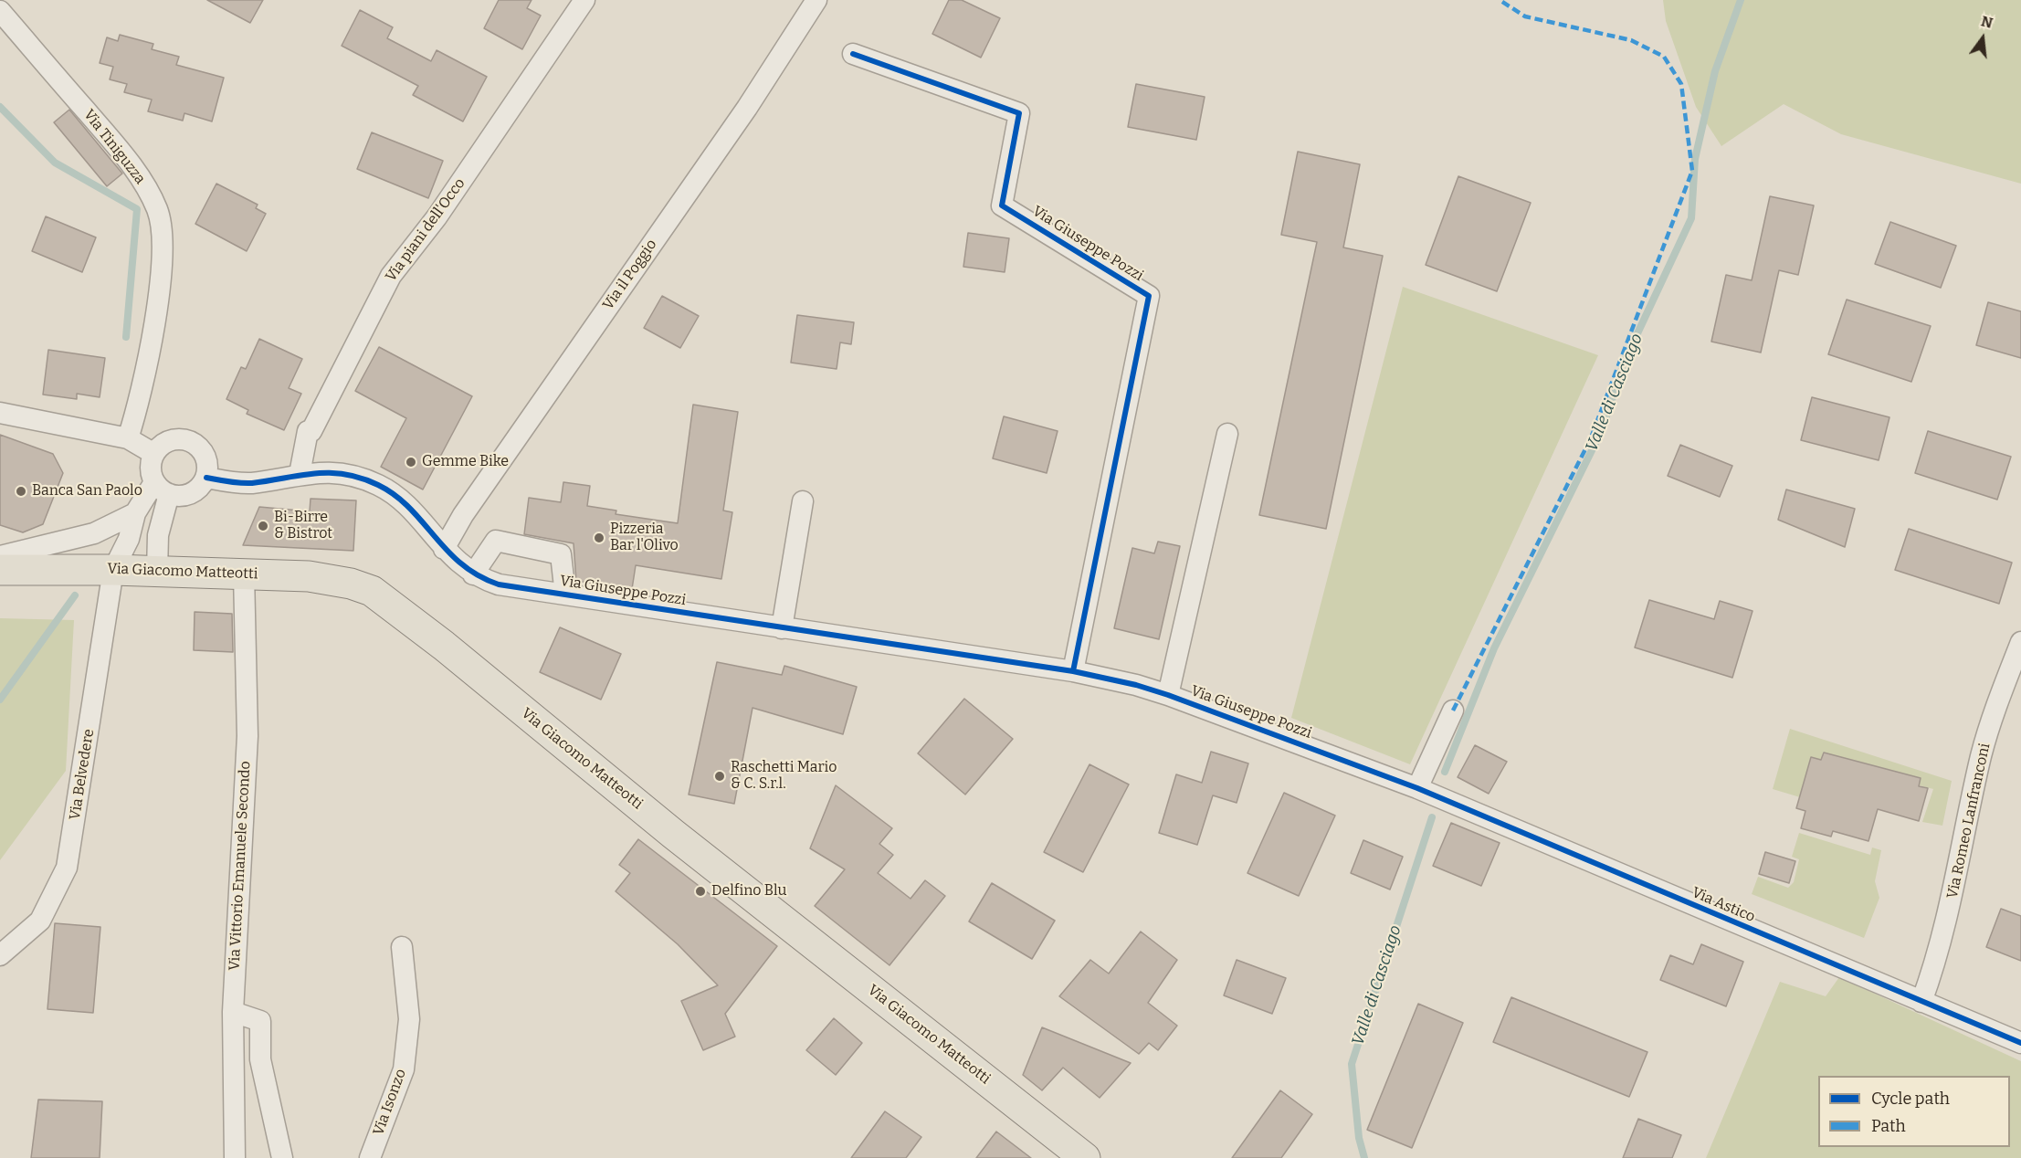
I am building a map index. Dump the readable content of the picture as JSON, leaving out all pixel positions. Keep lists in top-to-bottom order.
{
  "streets": {
    "main road": ["Via Giacomo Matteotti"],
    "street": [
      "Via Tiniguzza",
      "Via piani dell'Occo",
      "Via Giuseppe Pozzi",
      "Via il Poggio",
      "Via Belvedere",
      "Via Romeo Lanfranconi",
      "Via Vittorio Emanuele Secondo",
      "Via Astico",
      "Via Isonzo"
    ]
  },
  "crossings": [
    ["Via piani dell'Occo", "Via Giuseppe Pozzi"],
    ["Via Giuseppe Pozzi", "Via il Poggio"],
    ["Via Giuseppe Pozzi", "Via Belvedere"],
    ["Via Giuseppe Pozzi", "Via Astico"],
    ["Via Giacomo Matteotti", "Via Belvedere"],
    ["Via Giacomo Matteotti", "Via Vittorio Emanuele Secondo"],
    ["Via Romeo Lanfranconi", "Via Astico"]
  ],
  "water": ["Valle di Casciago"],
  "places": [
    "Gemme Bike",
    "Banca San Paolo",
    "Bi-Birre & Bistrot",
    "Pizzeria Bar l'Olivo",
    "Raschetti Mario & C. S.r.l.",
    "Delfino Blu"
  ],
  "legend": ["Cycle path", "Path"],
  "north": "top"
}
